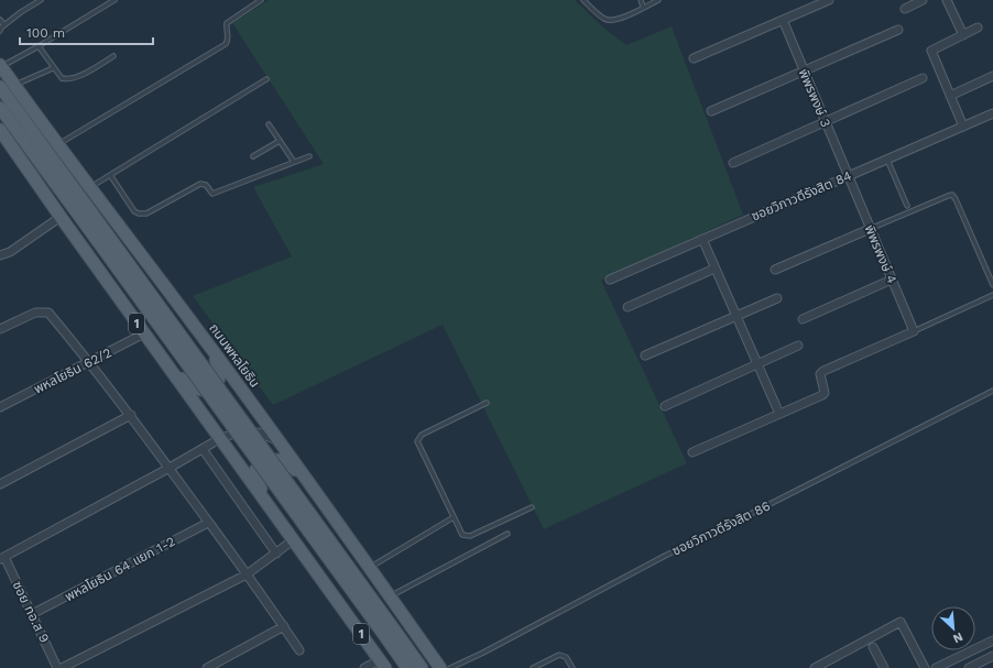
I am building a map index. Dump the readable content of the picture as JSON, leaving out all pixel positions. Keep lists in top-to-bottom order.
{
  "streets": {
    "main road": ["1", "ถนนพหลโยธิน"],
    "street": [
      "พิพรพงษ์ 3",
      "ซอยวิภาวดีรังสิต 84",
      "พิพรพงษ์ 4",
      "พหลโยธิน 62/2",
      "พหลโยธิน 64 แยก 1-2",
      "ซอย ทอ.ส 9"
    ],
    "lane": ["ซอยวิภาวดีรังสิต 86"]
  },
  "crossings": [
    ["พิพรพงษ์ 3", "ซอยวิภาวดีรังสิต 84"],
    ["พิพรพงษ์ 3", "พิพรพงษ์ 4"],
    ["ซอยวิภาวดีรังสิต 84", "พิพรพงษ์ 4"],
    ["1", "พหลโยธิน 62/2"],
    ["พหลโยธิน 64 แยก 1-2", "ซอย ทอ.ส 9"]
  ],
  "scale_bar": "100 m",
  "north": "bottom right"
}
